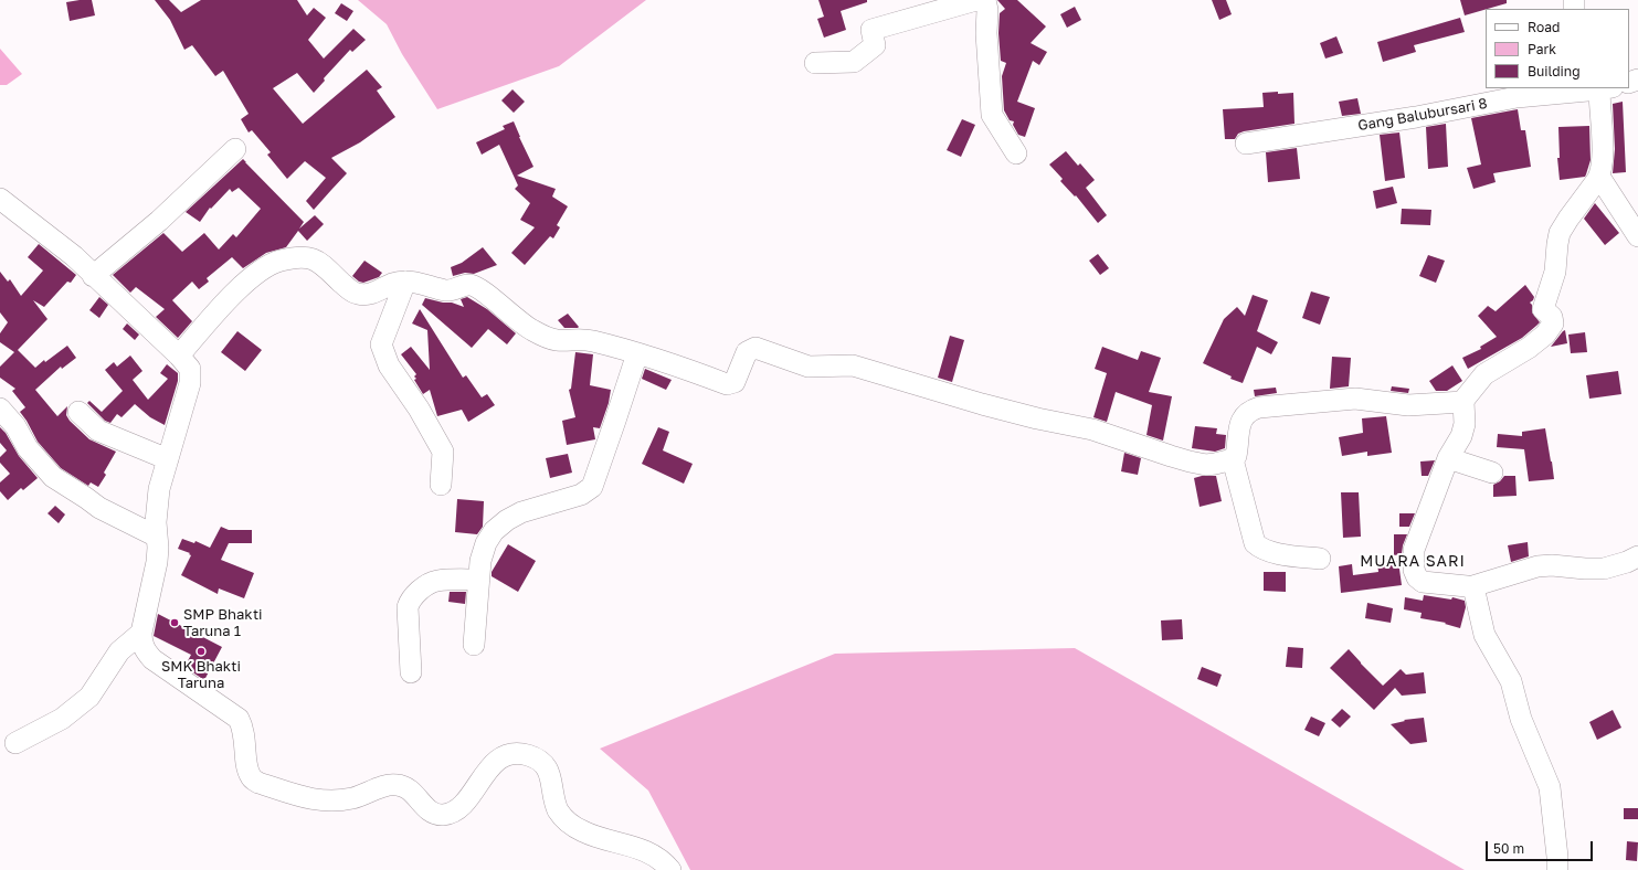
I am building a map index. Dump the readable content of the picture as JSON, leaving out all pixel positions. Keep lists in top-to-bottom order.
{
  "streets": {
    "street": ["Gang Balubursari 8"]
  },
  "districts": ["MUARA SARI"],
  "places": ["SMP Bhakti Taruna 1", "SMK Bhakti Taruna"],
  "legend": ["Road", "Park", "Building"],
  "scale_bar": "50 m"
}
